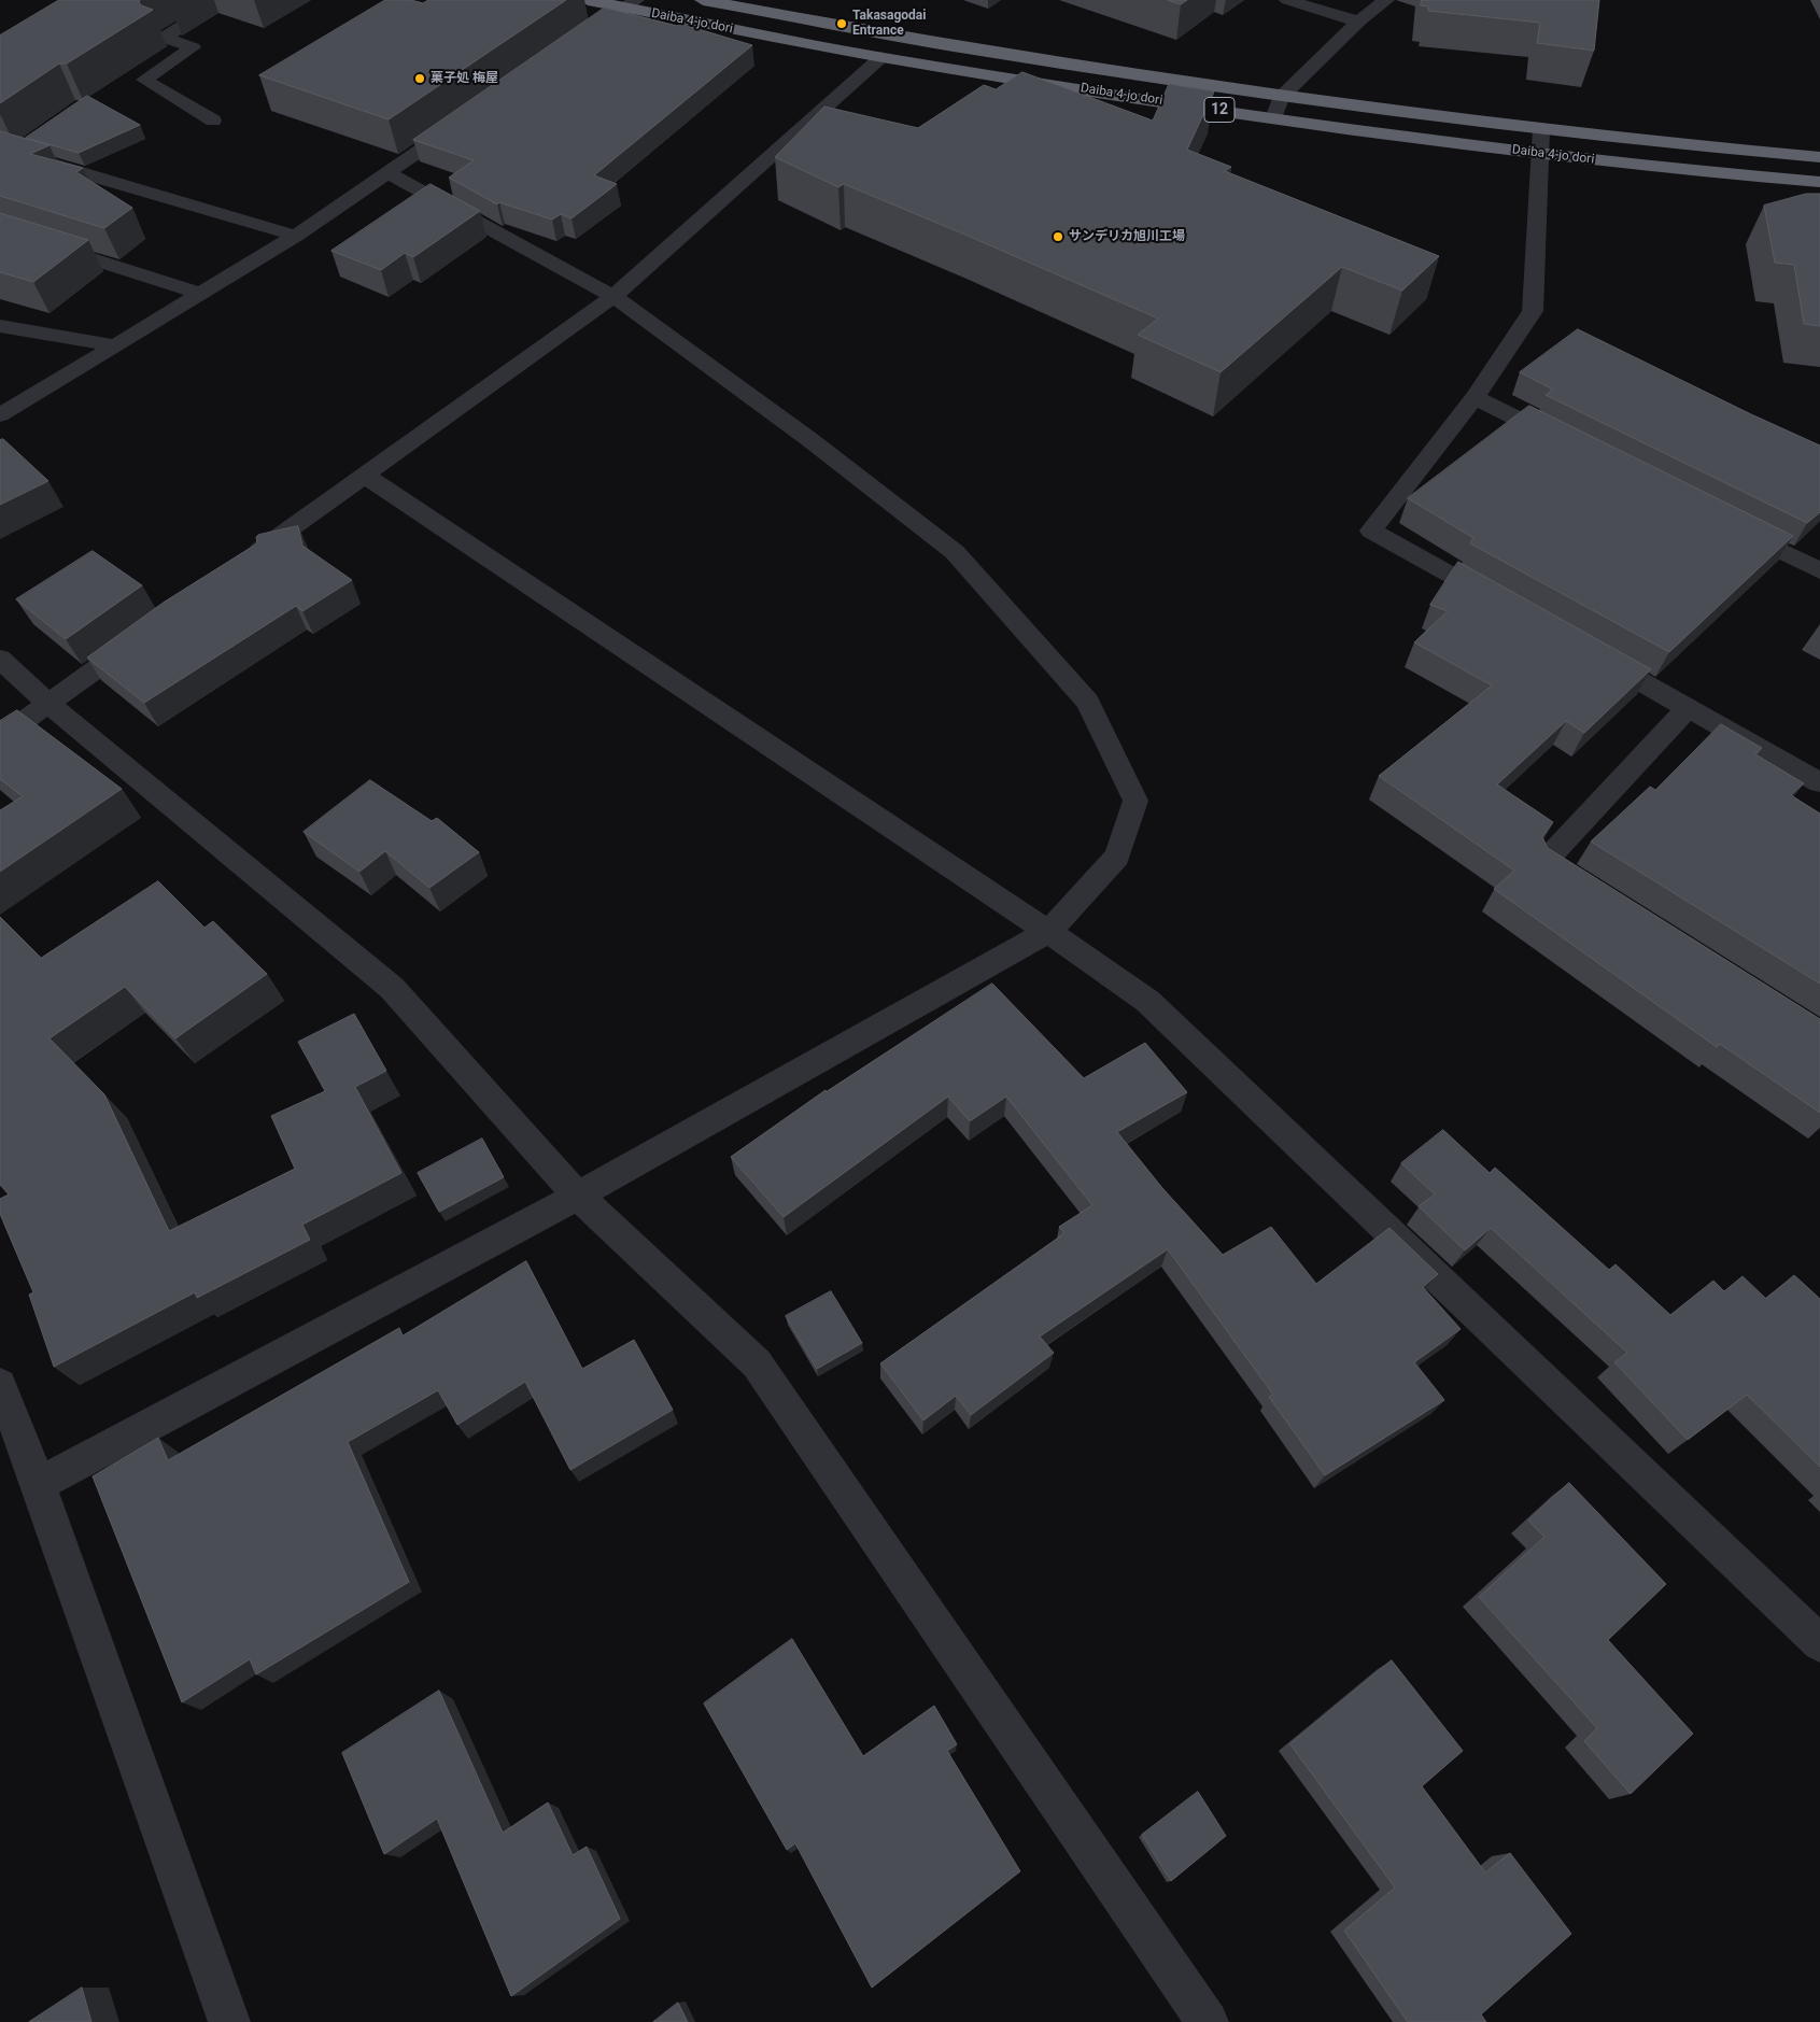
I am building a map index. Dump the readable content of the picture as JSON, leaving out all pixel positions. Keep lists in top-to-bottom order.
{
  "streets": {
    "highway": ["Daiba 4-jo dori", "12"]
  },
  "places": ["Takasagodai Entrance", "菓子処 梅屋", "サンデリカ旭川工場"]
}
